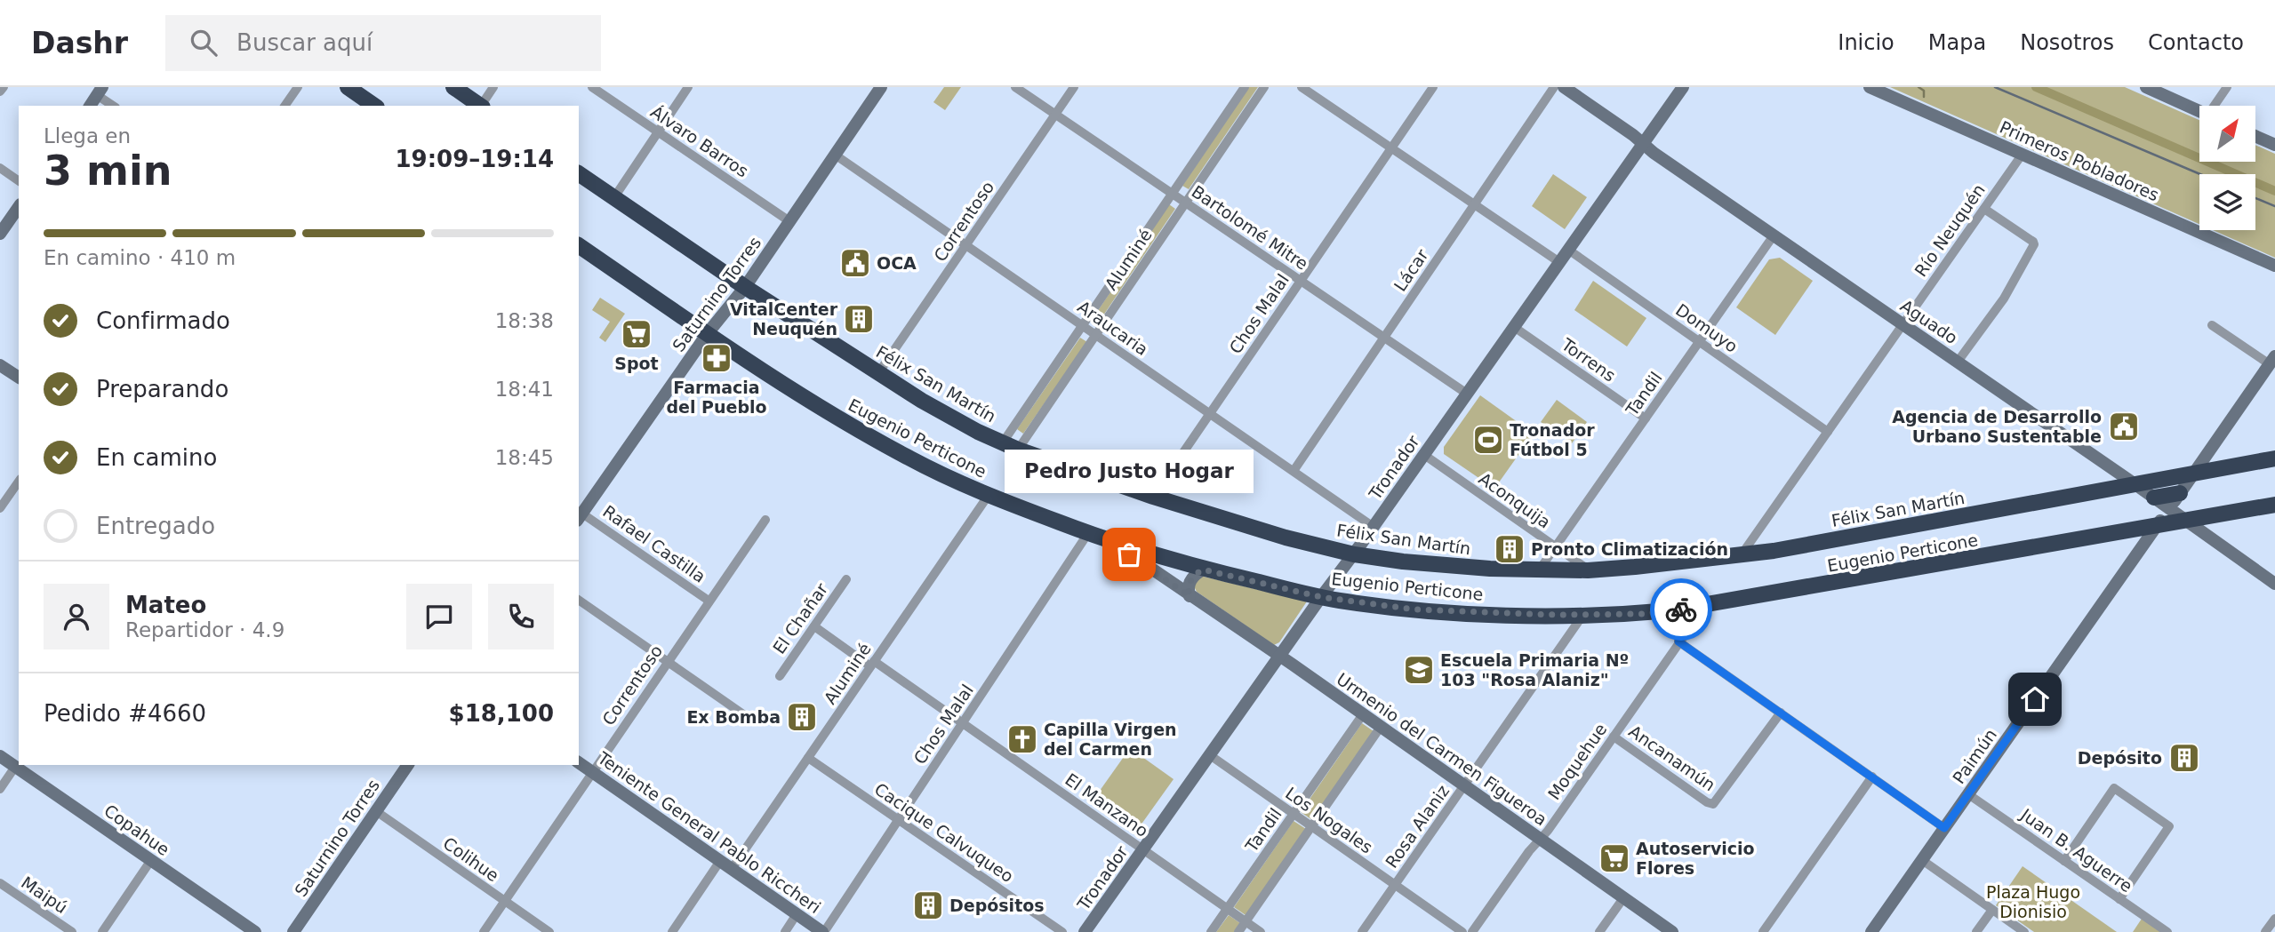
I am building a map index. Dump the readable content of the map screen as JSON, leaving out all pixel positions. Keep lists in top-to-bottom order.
{
  "streets": {
    "highway": ["Félix San Martín", "Eugenio Perticone"],
    "street": [
      "Álvaro Barros",
      "Primeros Pobladores",
      "Correntoso",
      "Bartolomé Mitre",
      "Río Neuquén",
      "Aluminé",
      "Lácar",
      "Saturnino Torres",
      "Chos Malal",
      "Aguado",
      "Araucaria",
      "Domuyo",
      "Torrens",
      "Tandil",
      "Tronador",
      "Aconquija",
      "Rafael Castilla",
      "El Chañar",
      "Urmenio del Carmen Figueroa",
      "Paimún",
      "Ancanamún",
      "Moquehue",
      "El Manzano",
      "Los Nogales",
      "Rosa Alaniz",
      "Copahue",
      "Teniente General Pablo Riccheri",
      "Cacique Calvuqueo",
      "Juan B. Aguerre",
      "Colihue",
      "Maipú"
    ]
  },
  "crossings": [
    ["Álvaro Barros", "Saturnino Torres"],
    ["Primeros Pobladores", "Río Neuquén"],
    ["Correntoso", "Bartolomé Mitre"],
    ["Correntoso", "Araucaria"],
    ["Correntoso", "Félix San Martín"],
    ["Correntoso", "Rafael Castilla"],
    ["Correntoso", "Teniente General Pablo Riccheri"],
    ["Correntoso", "Colihue"],
    ["Bartolomé Mitre", "Aluminé"],
    ["Bartolomé Mitre", "Lácar"],
    ["Bartolomé Mitre", "Chos Malal"],
    ["Bartolomé Mitre", "Tronador"],
    ["Río Neuquén", "Aguado"],
    ["Aluminé", "Araucaria"],
    ["Aluminé", "Félix San Martín"],
    ["Aluminé", "Eugenio Perticone"],
    ["Aluminé", "El Manzano"],
    ["Aluminé", "Teniente General Pablo Riccheri"],
    ["Aluminé", "Cacique Calvuqueo"],
    ["Lácar", "Araucaria"],
    ["Saturnino Torres", "Araucaria"],
    ["Saturnino Torres", "Félix San Martín"],
    ["Saturnino Torres", "Eugenio Perticone"],
    ["Saturnino Torres", "Rafael Castilla"],
    ["Saturnino Torres", "Colihue"],
    ["Chos Malal", "Araucaria"],
    ["Chos Malal", "Félix San Martín"],
    ["Chos Malal", "Eugenio Perticone"],
    ["Chos Malal", "El Manzano"],
    ["Chos Malal", "Teniente General Pablo Riccheri"],
    ["Chos Malal", "Cacique Calvuqueo"],
    ["Aguado", "Félix San Martín"],
    ["Aguado", "Tandil"],
    ["Aguado", "Eugenio Perticone"],
    ["Aguado", "Tronador"],
    ["Aguado", "Paimún"],
    ["Araucaria", "Tronador"],
    ["Domuyo", "Tandil"],
    ["Domuyo", "Tronador"],
    ["Torrens", "Tandil"],
    ["Torrens", "Tronador"],
    ["Félix San Martín", "Tandil"],
    ["Félix San Martín", "Tronador"],
    ["Félix San Martín", "Aconquija"],
    ["Félix San Martín", "Paimún"],
    ["Tandil", "Aconquija"],
    ["Tandil", "Urmenio del Carmen Figueroa"],
    ["Tandil", "El Manzano"],
    ["Tandil", "Los Nogales"],
    ["Eugenio Perticone", "Tronador"],
    ["Eugenio Perticone", "Urmenio del Carmen Figueroa"],
    ["Eugenio Perticone", "Paimún"],
    ["Eugenio Perticone", "Moquehue"],
    ["Eugenio Perticone", "Rosa Alaniz"],
    ["Tronador", "Aconquija"],
    ["Tronador", "Urmenio del Carmen Figueroa"],
    ["Tronador", "El Manzano"],
    ["Tronador", "Los Nogales"],
    ["El Chañar", "El Manzano"],
    ["Urmenio del Carmen Figueroa", "Moquehue"],
    ["Urmenio del Carmen Figueroa", "Rosa Alaniz"],
    ["Paimún", "Juan B. Aguerre"],
    ["Ancanamún", "Moquehue"],
    ["Los Nogales", "Rosa Alaniz"]
  ],
  "parks": ["Plaza Hugo Dionisio"],
  "places": {
    "public building": ["OCA", "Agencia de Desarrollo Urbano Sustentable"],
    "building": [
      "VitalCenter Neuquén",
      "Pronto Climatización",
      "Ex Bomba",
      "Depósito",
      "Depósitos"
    ],
    "supermarket": ["Spot", "Autoservicio Flores"],
    "pharmacy": ["Farmacia del Pueblo"],
    "sports": ["Tronador Fútbol 5"],
    "other": ["Pedro Justo Hogar"],
    "school or university": ["Escuela Primaria Nº 103 \"Rosa Alaniz\""],
    "church": ["Capilla Virgen del Carmen"]
  },
  "north": "top right",
  "page": {
    "header": "Dashr",
    "search": "Buscar aquí",
    "nav": [
      "Inicio",
      "Mapa",
      "Nosotros",
      "Contacto"
    ],
    "heading": ["3 min", "Llega en", "19:09–19:14"],
    "panel": [
      "Mateo",
      "Repartidor · 4.9",
      "Pedido #4660",
      "$18,100"
    ],
    "bar": "En camino · 410 m",
    "list": [
      ["Confirmado", "18:38"],
      ["Preparando", "18:41"],
      ["En camino", "18:45"],
      "Entregado"
    ],
    "bubble": "Pedro Justo Hogar"
  }
}
